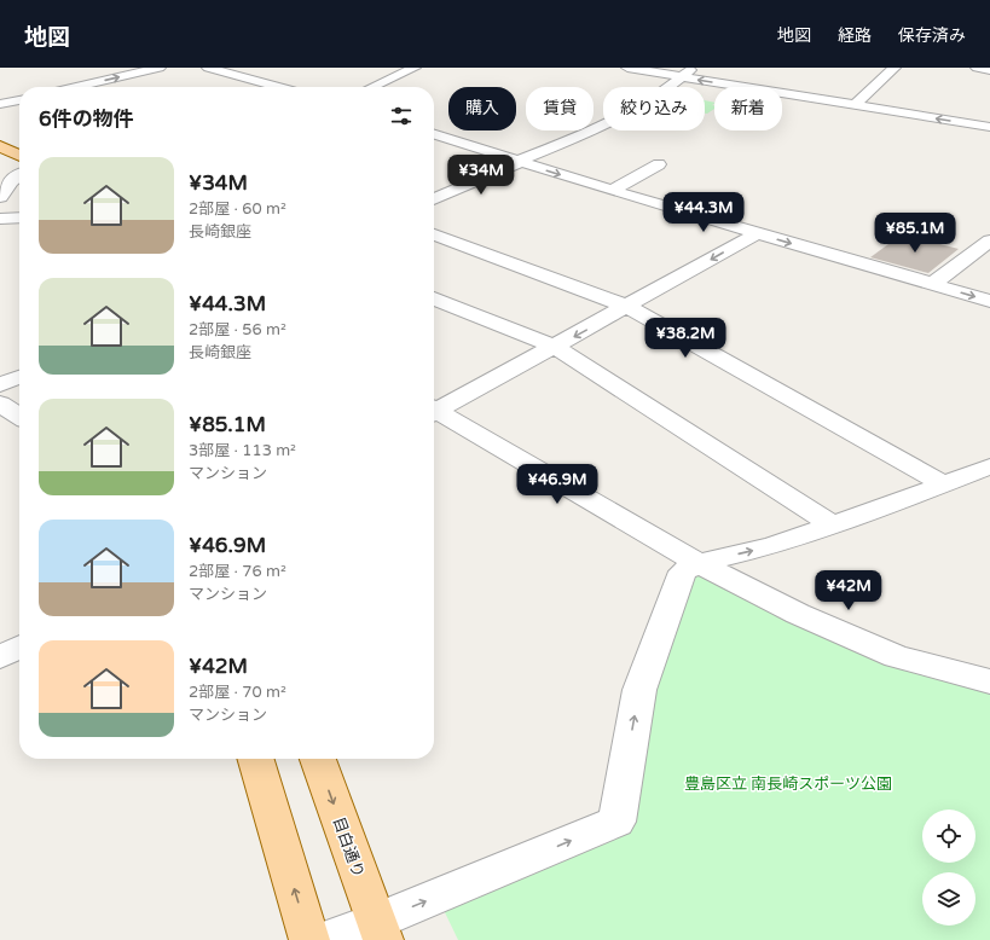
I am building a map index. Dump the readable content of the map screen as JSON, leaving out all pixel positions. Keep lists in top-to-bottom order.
{
  "streets": {
    "main road": ["目白通り"]
  },
  "parks": ["豊島区立 南長崎スポーツ公園"],
  "page": {
    "header": "地図",
    "nav": ["地図", "経路", "保存済み"],
    "chip": [
      "購入",
      "賃貸",
      "絞り込み",
      "新着"
    ],
    "heading": "6件の物件",
    "list": [
      {
        "name": "¥34M",
        "note": "2部屋 · 60 m² · 長崎銀座"
      },
      {
        "name": "¥44.3M",
        "note": "2部屋 · 56 m² · 長崎銀座"
      },
      {
        "name": "¥85.1M",
        "note": "3部屋 · 113 m² · マンション"
      },
      {
        "name": "¥46.9M",
        "note": "2部屋 · 76 m² · マンション"
      },
      {
        "name": "¥42M",
        "note": "2部屋 · 70 m² · マンション"
      }
    ],
    "price": [
      "¥34M",
      "¥44.3M",
      "¥85.1M",
      "¥38.2M",
      "¥46.9M",
      "¥42M"
    ]
  }
}
